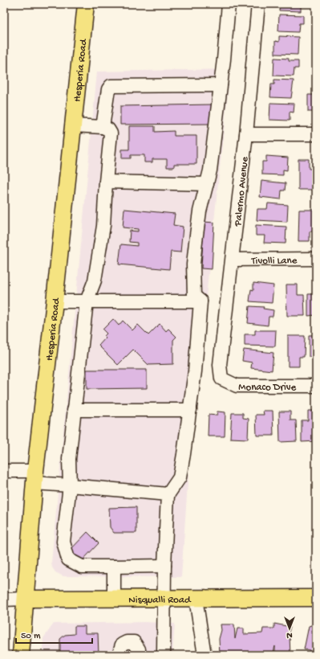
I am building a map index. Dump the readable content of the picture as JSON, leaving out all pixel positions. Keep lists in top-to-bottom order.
{
  "streets": {
    "main road": ["Hesperia Road", "Nisqualli Road"],
    "street": ["Palermo Avenue", "Tivolli Lane", "Monaco Drive"]
  },
  "crossings": [
    ["Hesperia Road", "Nisqualli Road"],
    ["Palermo Avenue", "Tivolli Lane"],
    ["Palermo Avenue", "Monaco Drive"]
  ],
  "scale_bar": "50 m",
  "north": "bottom"
}
